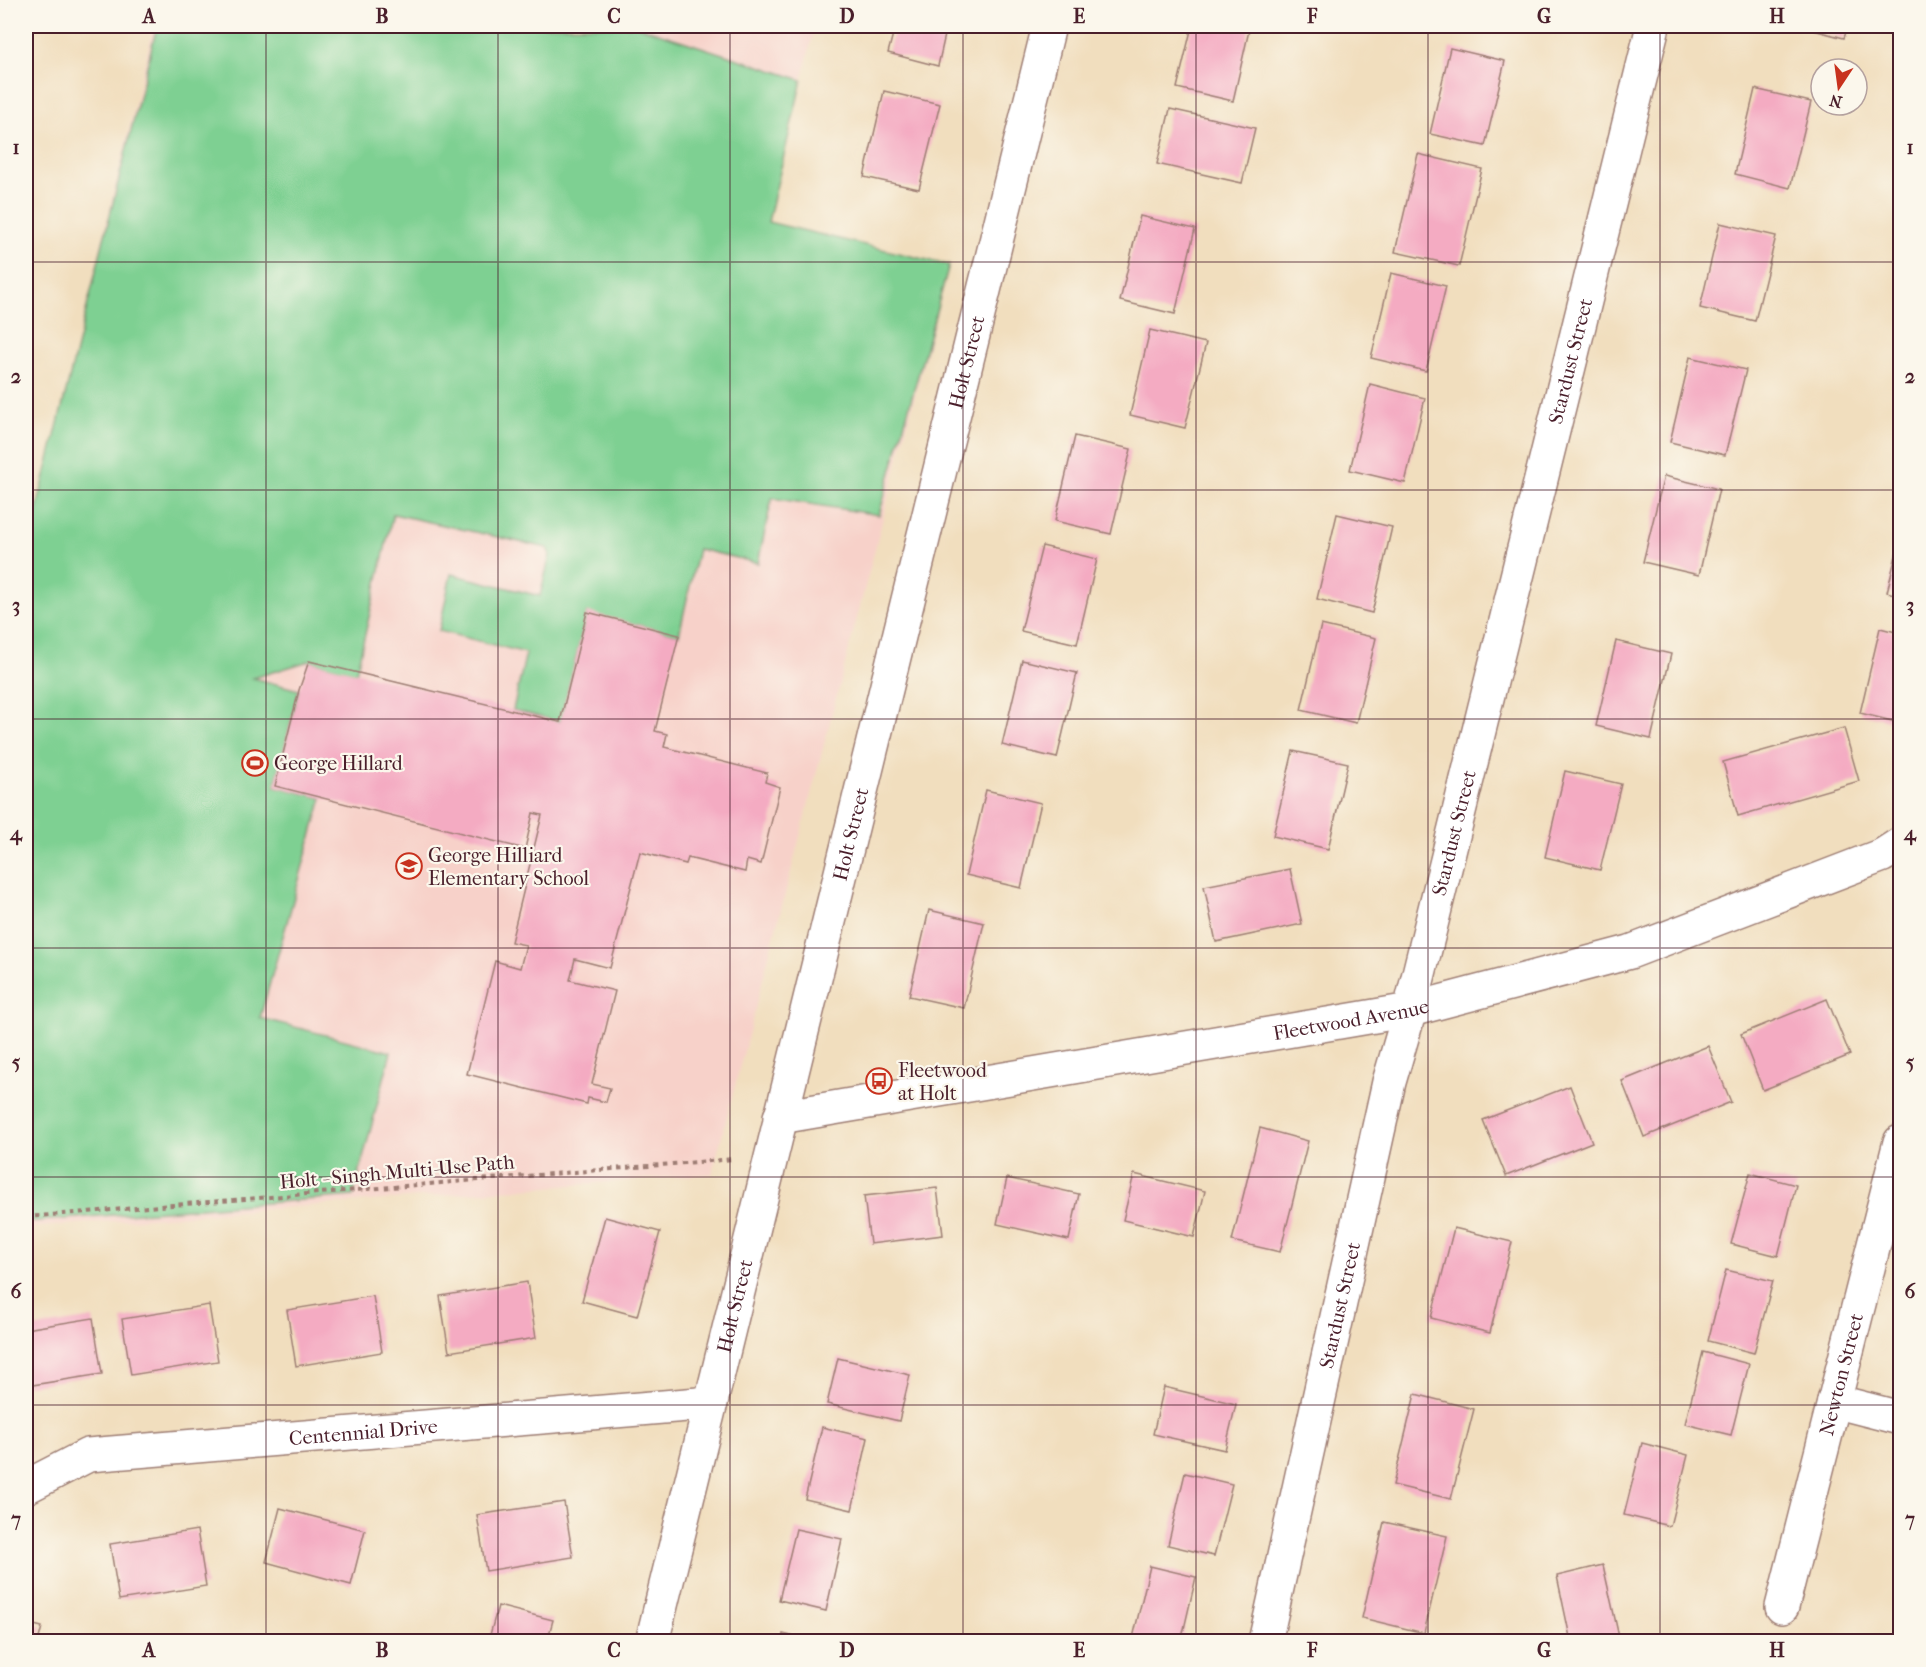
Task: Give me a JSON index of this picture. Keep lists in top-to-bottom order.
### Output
{
  "streets": {
    "street": [
      "Stardust Street",
      "Holt Street",
      "Fleetwood Avenue",
      "Newton Street",
      "Centennial Drive"
    ],
    "path": ["Holt - Singh Multi-Use Path"]
  },
  "crossings": [
    ["Stardust Street", "Fleetwood Avenue"],
    ["Holt Street", "Fleetwood Avenue"],
    ["Holt Street", "Holt - Singh Multi-Use Path"],
    ["Holt Street", "Centennial Drive"]
  ],
  "places": {
    "sports": ["George Hillard"],
    "school or university": ["George Hilliard Elementary School"],
    "bus stop": ["Fleetwood at Holt"]
  },
  "north": "bottom",
  "grid": {
    "columns": [
      "A",
      "B",
      "C",
      "D",
      "E",
      "F",
      "G",
      "H"
    ],
    "rows": [
      "1",
      "2",
      "3",
      "4",
      "5",
      "6",
      "7"
    ]
  }
}
